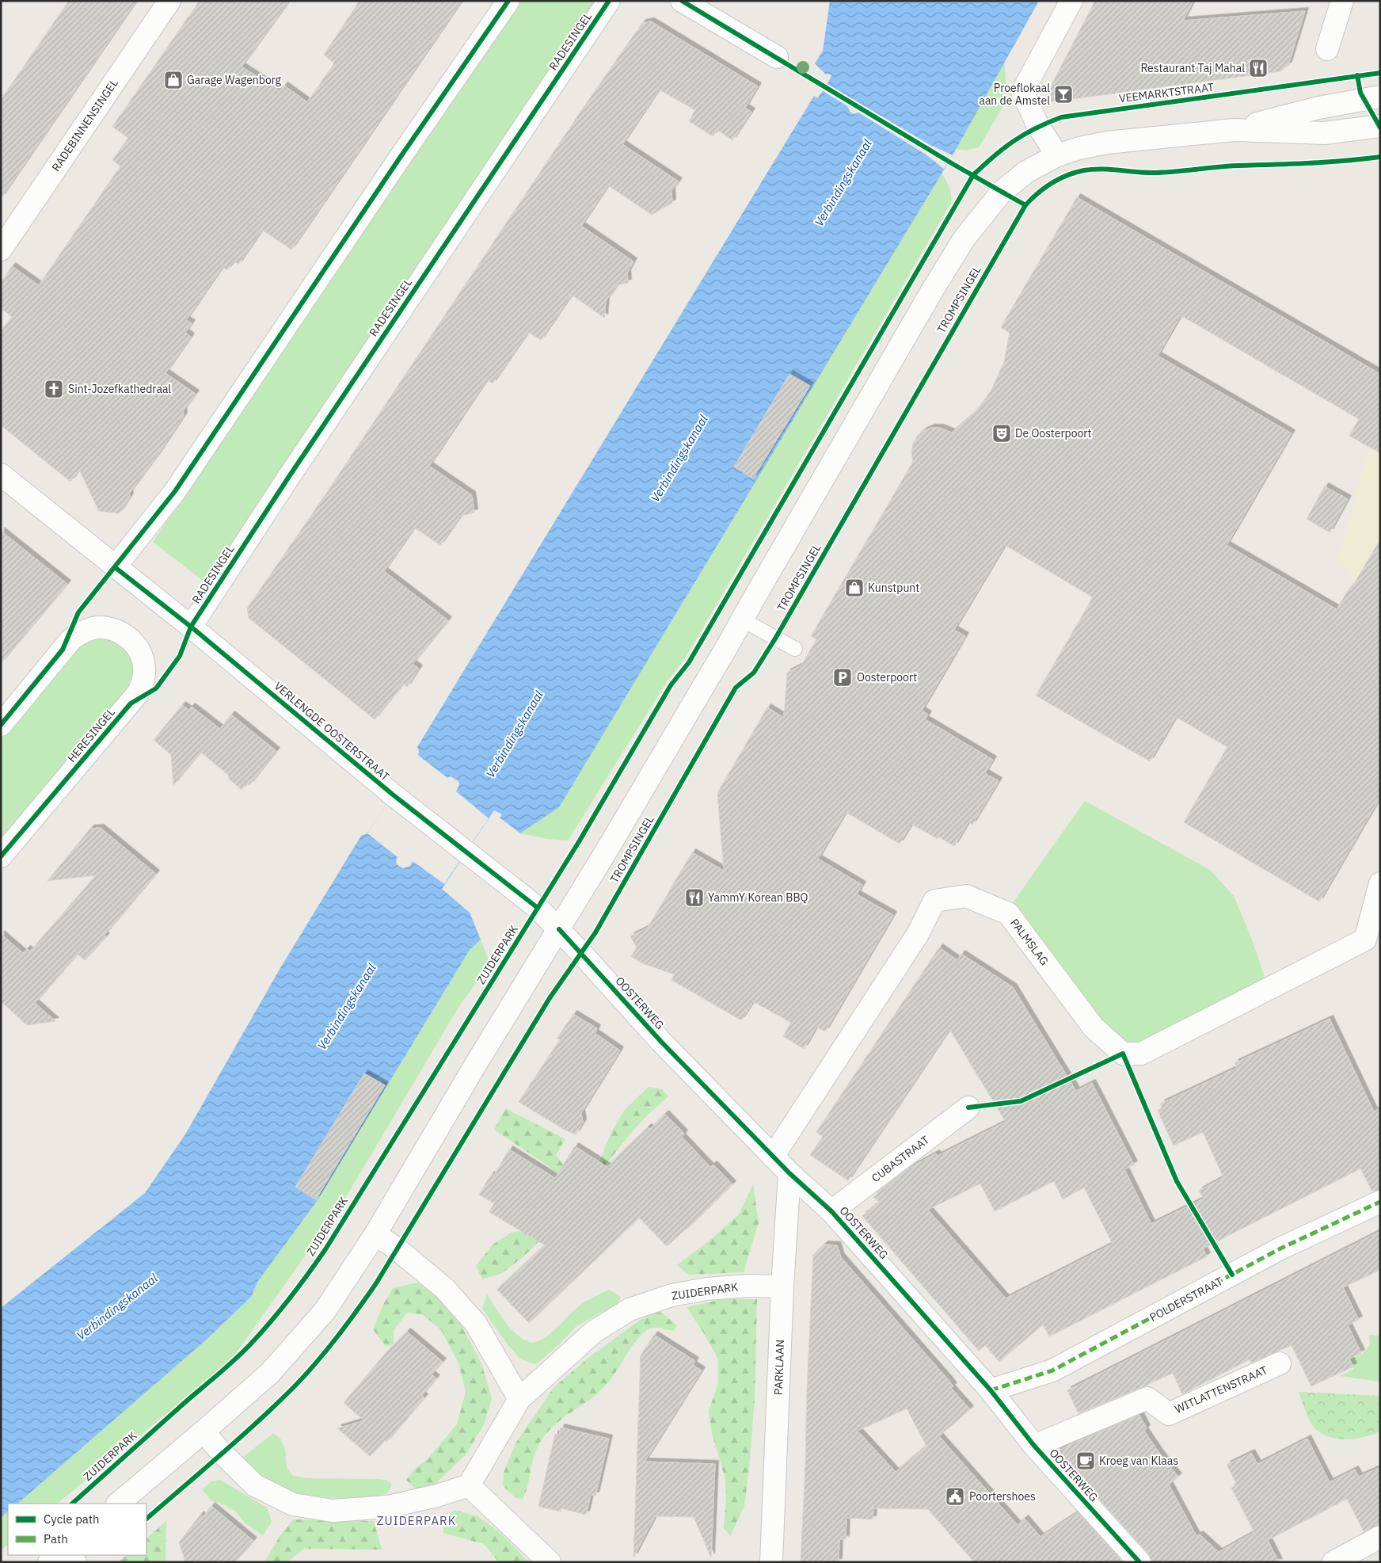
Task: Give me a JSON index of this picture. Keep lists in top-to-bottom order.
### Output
{
  "streets": {
    "street": [
      "RADESINGEL",
      "RADEBINNENSINGEL",
      "TROMPSINGEL",
      "VERLENGDE OOSTERSTRAAT",
      "HERESINGEL",
      "PALMSLAG",
      "ZUIDERPARK",
      "OOSTERWEG",
      "CUBASTRAAT",
      "POLDERSTRAAT",
      "PARKLAAN",
      "WITLATTENSTRAAT"
    ],
    "cycle path": ["VEEMARKTSTRAAT"]
  },
  "crossings": [
    ["RADESINGEL", "VERLENGDE OOSTERSTRAAT"],
    ["TROMPSINGEL", "VERLENGDE OOSTERSTRAAT"],
    ["TROMPSINGEL", "OOSTERWEG"],
    ["VERLENGDE OOSTERSTRAAT", "OOSTERWEG"],
    ["PALMSLAG", "OOSTERWEG"],
    ["ZUIDERPARK", "PARKLAAN"],
    ["OOSTERWEG", "CUBASTRAAT"],
    ["OOSTERWEG", "POLDERSTRAAT"],
    ["OOSTERWEG", "PARKLAAN"],
    ["OOSTERWEG", "WITLATTENSTRAAT"]
  ],
  "districts": ["ZUIDERPARK"],
  "water": ["Verbindingskanaal"],
  "places": {
    "restaurant": ["Restaurant Taj Mahal", "YammY Korean BBQ"],
    "shop": ["Garage Wagenborg", "Kunstpunt"],
    "bar": ["Proeflokaal aan de Amstel"],
    "church": ["Sint-Jozefkathedraal"],
    "theatre": ["De Oosterpoort"],
    "parking": ["Oosterpoort"],
    "cafe": ["Kroeg van Klaas"],
    "public building": ["Poortershoes"]
  },
  "legend": ["Cycle path", "Path"]
}
